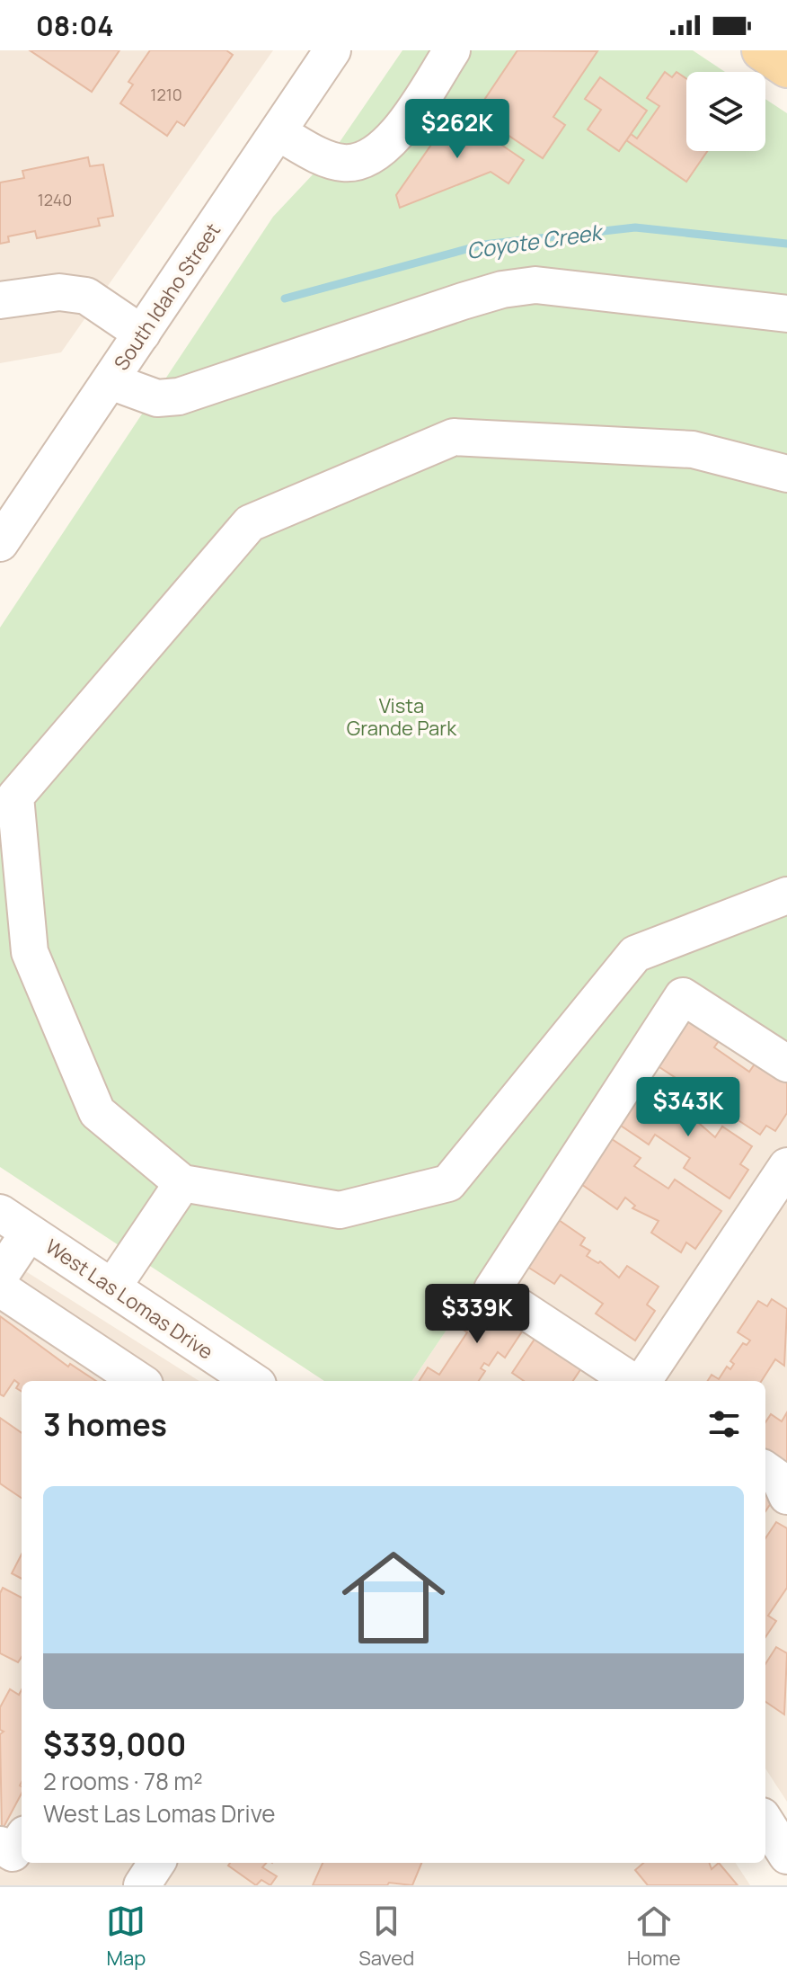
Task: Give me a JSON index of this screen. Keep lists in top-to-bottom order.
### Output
{
  "streets": {
    "street": ["South Idaho Street", "West Las Lomas Drive"]
  },
  "water": ["Coyote Creek"],
  "parks": ["Vista Grande Park"],
  "house_numbers": ["1210", "1240"],
  "page": {
    "status": "08:04",
    "price": ["$262K", "$343K", "$339K"],
    "heading": "3 homes",
    "list": [
      {
        "name": "$339,000",
        "note": "2 rooms · 78 m² · West Las Lomas Drive"
      }
    ],
    "tabs": ["Map", "Saved", "Home"]
  }
}
